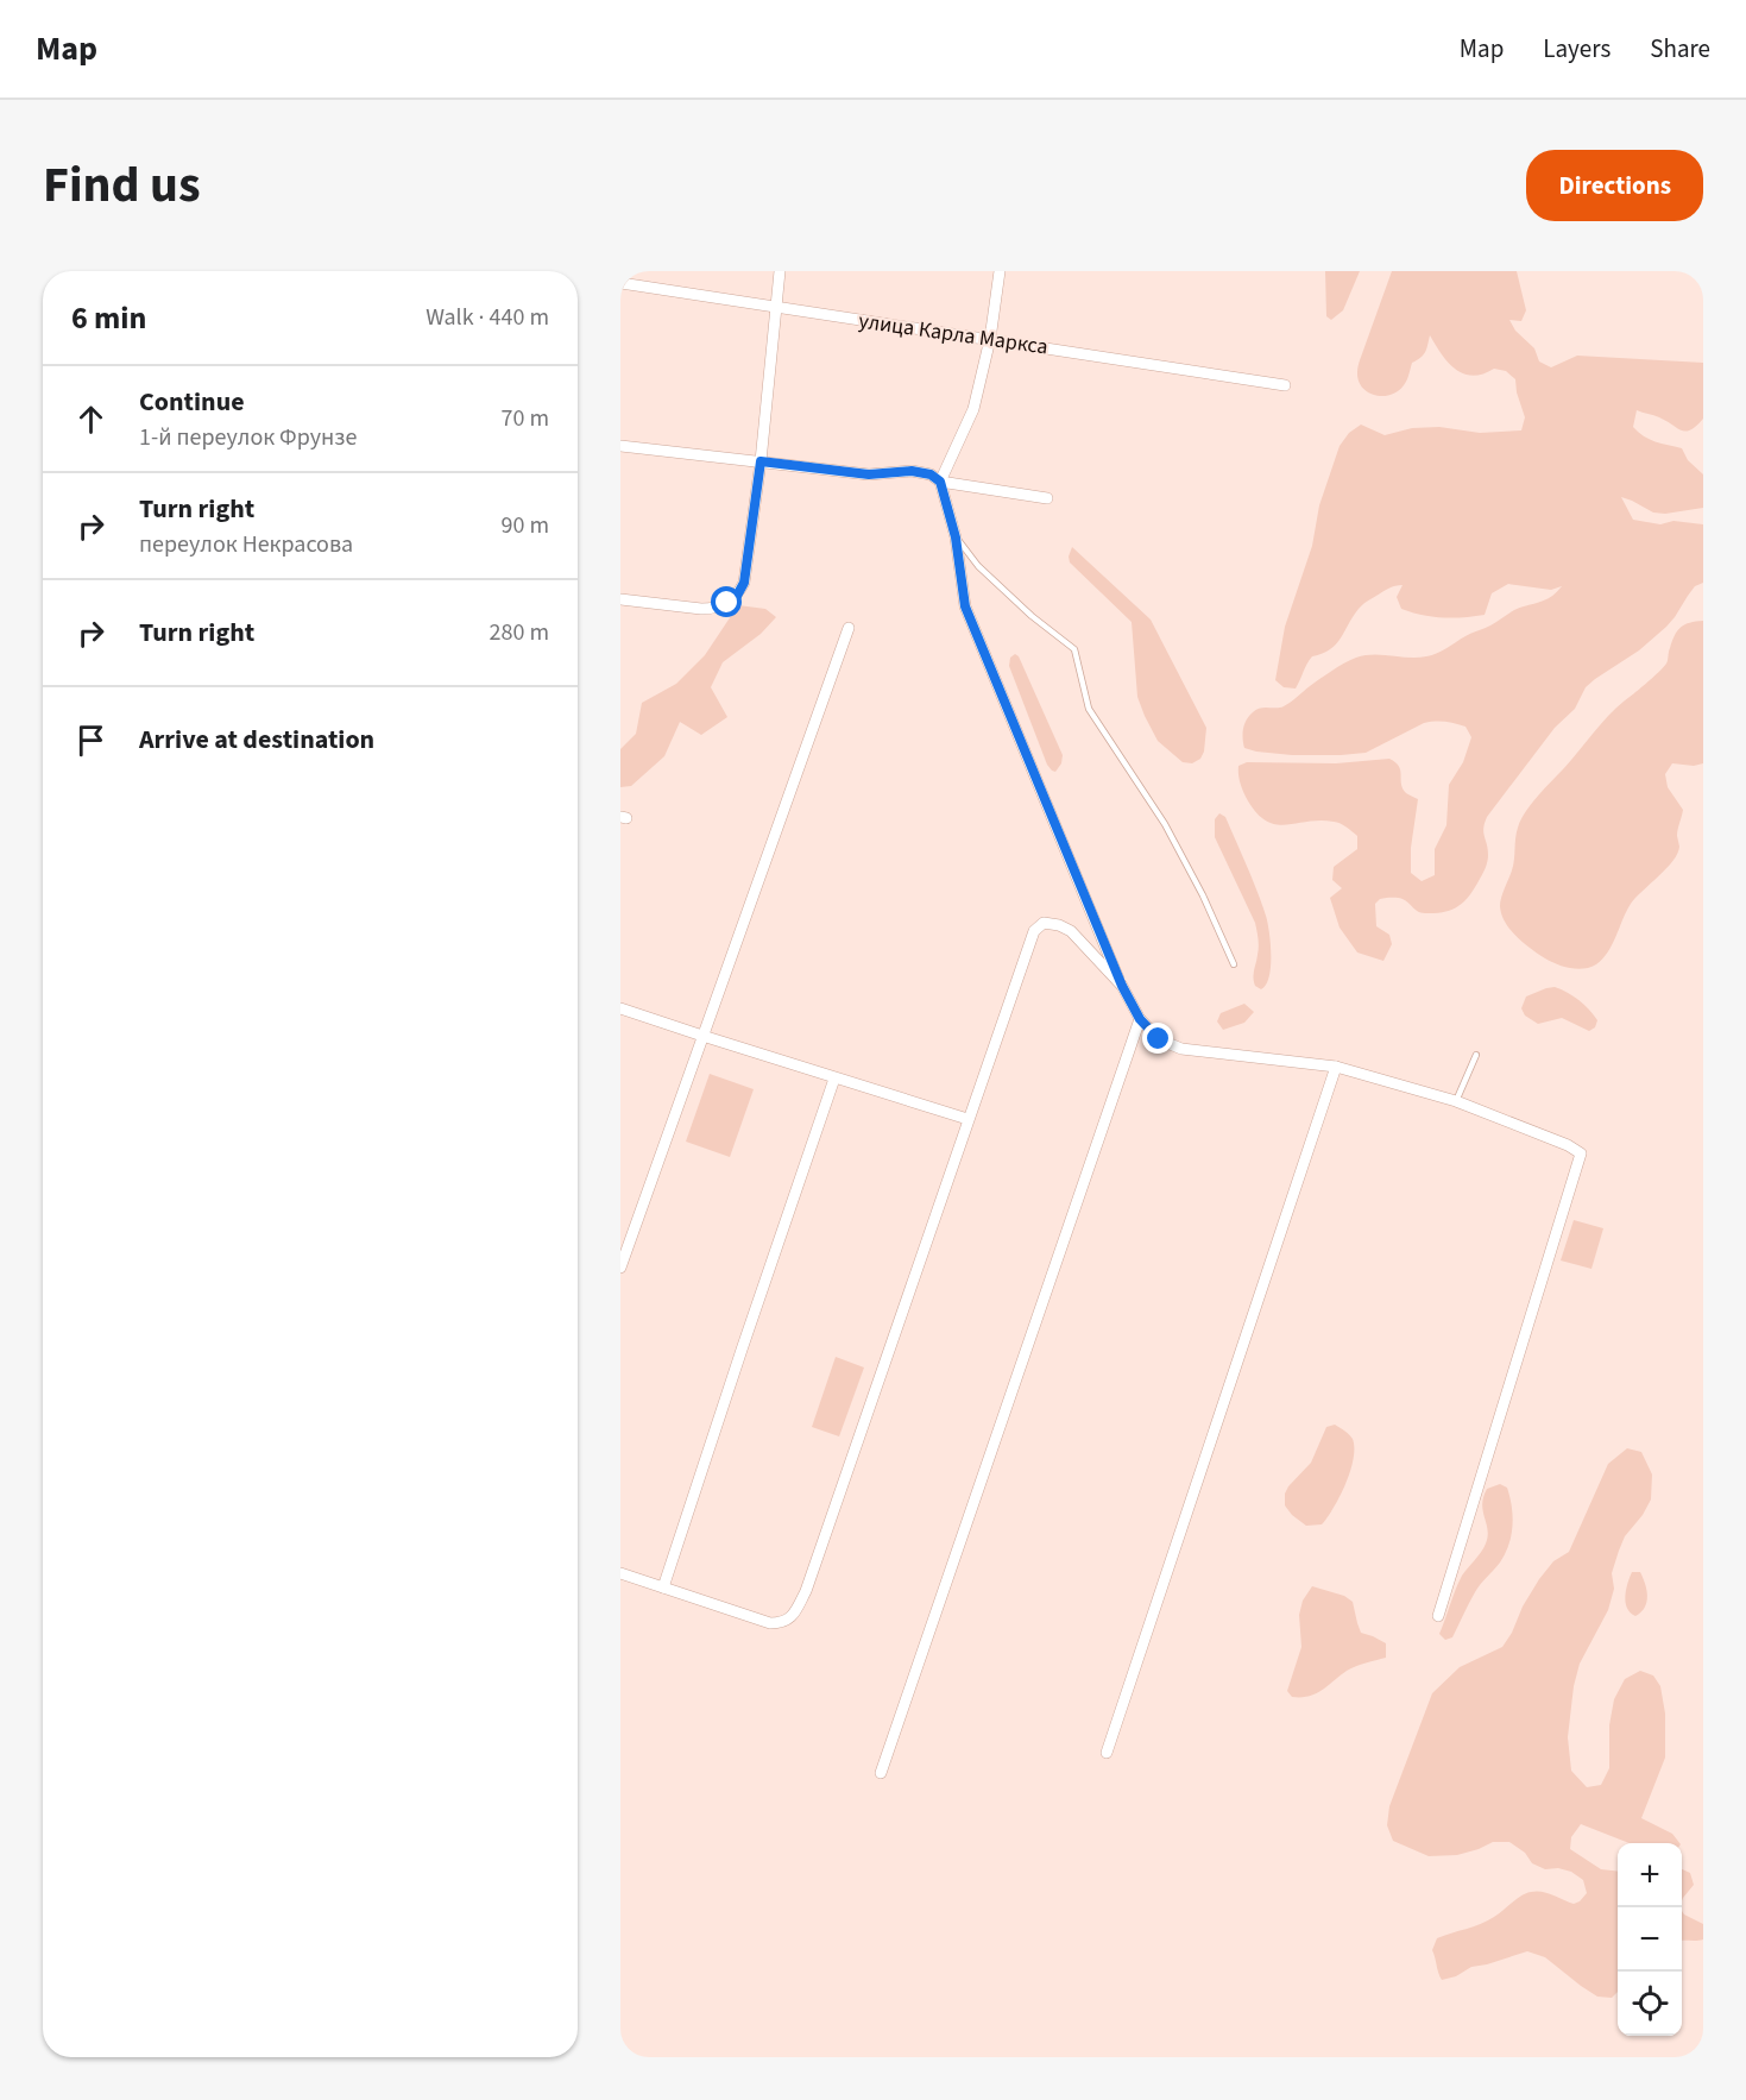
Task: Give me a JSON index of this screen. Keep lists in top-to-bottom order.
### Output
{
  "streets": {
    "street": ["улица Карла Маркса"]
  },
  "page": {
    "header": "Map",
    "nav": ["Map", "Layers", "Share"],
    "title": "Find us",
    "buttons": "Directions",
    "heading": ["6 min", "Walk · 440 m"],
    "list": [
      ["Continue", "1-й переулок Фрунзе", "70 m"],
      ["Turn right", "переулок Некрасова", "90 m"],
      ["Turn right", "280 m"],
      "Arrive at destination"
    ],
    "map_buttons": ["+", "−"]
  }
}
